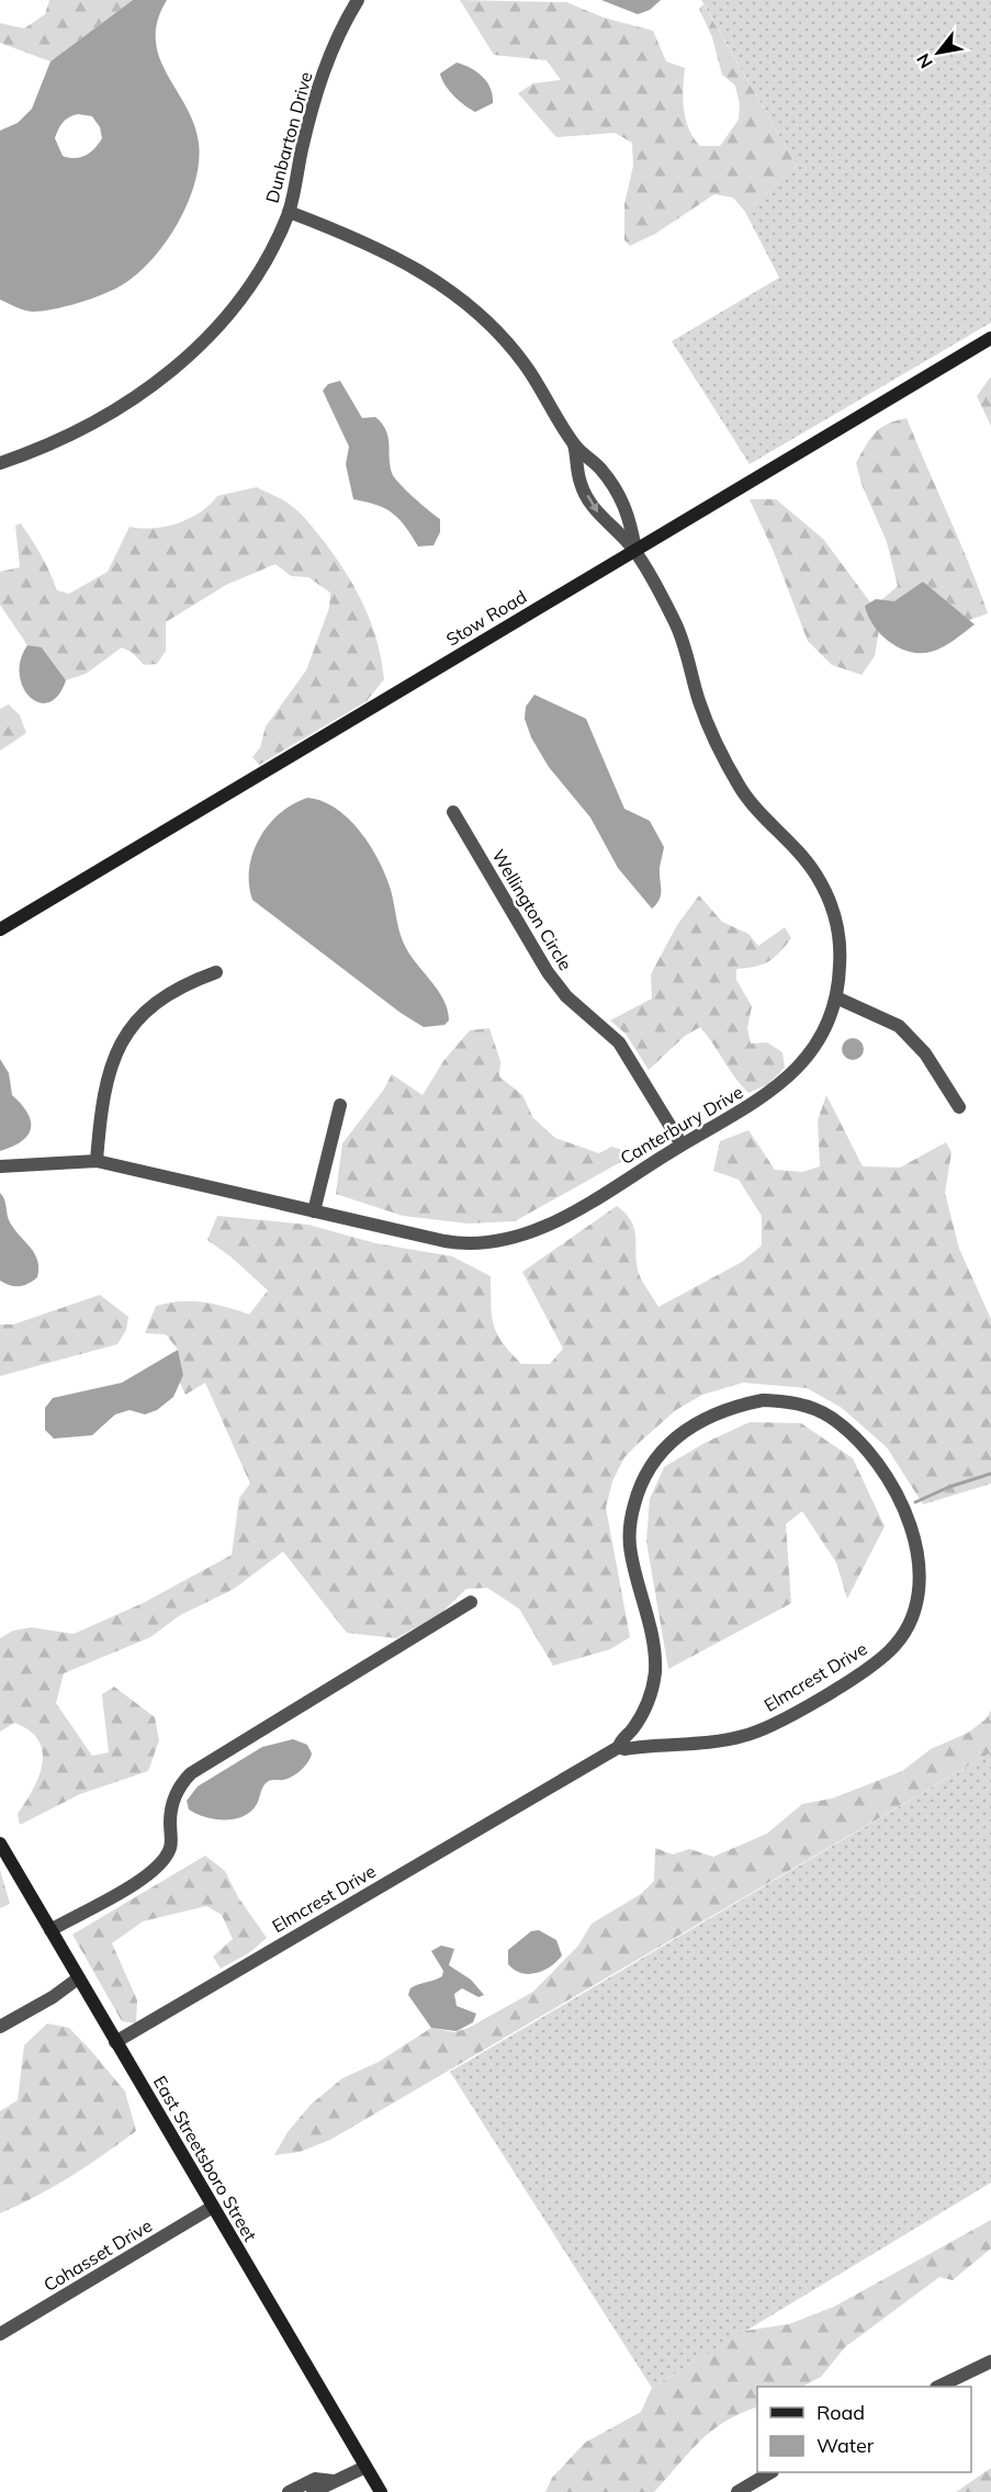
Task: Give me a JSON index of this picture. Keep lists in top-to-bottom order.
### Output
{
  "streets": {
    "street": [
      "Dunbarton Drive",
      "Stow Road",
      "Wellington Circle",
      "Canterbury Drive",
      "Elmcrest Drive",
      "East Streetsboro Street",
      "Cohasset Drive"
    ]
  },
  "crossings": [
    ["Dunbarton Drive", "Canterbury Drive"],
    ["Stow Road", "Canterbury Drive"],
    ["Wellington Circle", "Canterbury Drive"],
    ["Elmcrest Drive", "East Streetsboro Street"],
    ["East Streetsboro Street", "Cohasset Drive"]
  ],
  "legend": ["Road", "Water"],
  "north": "bottom left"
}
